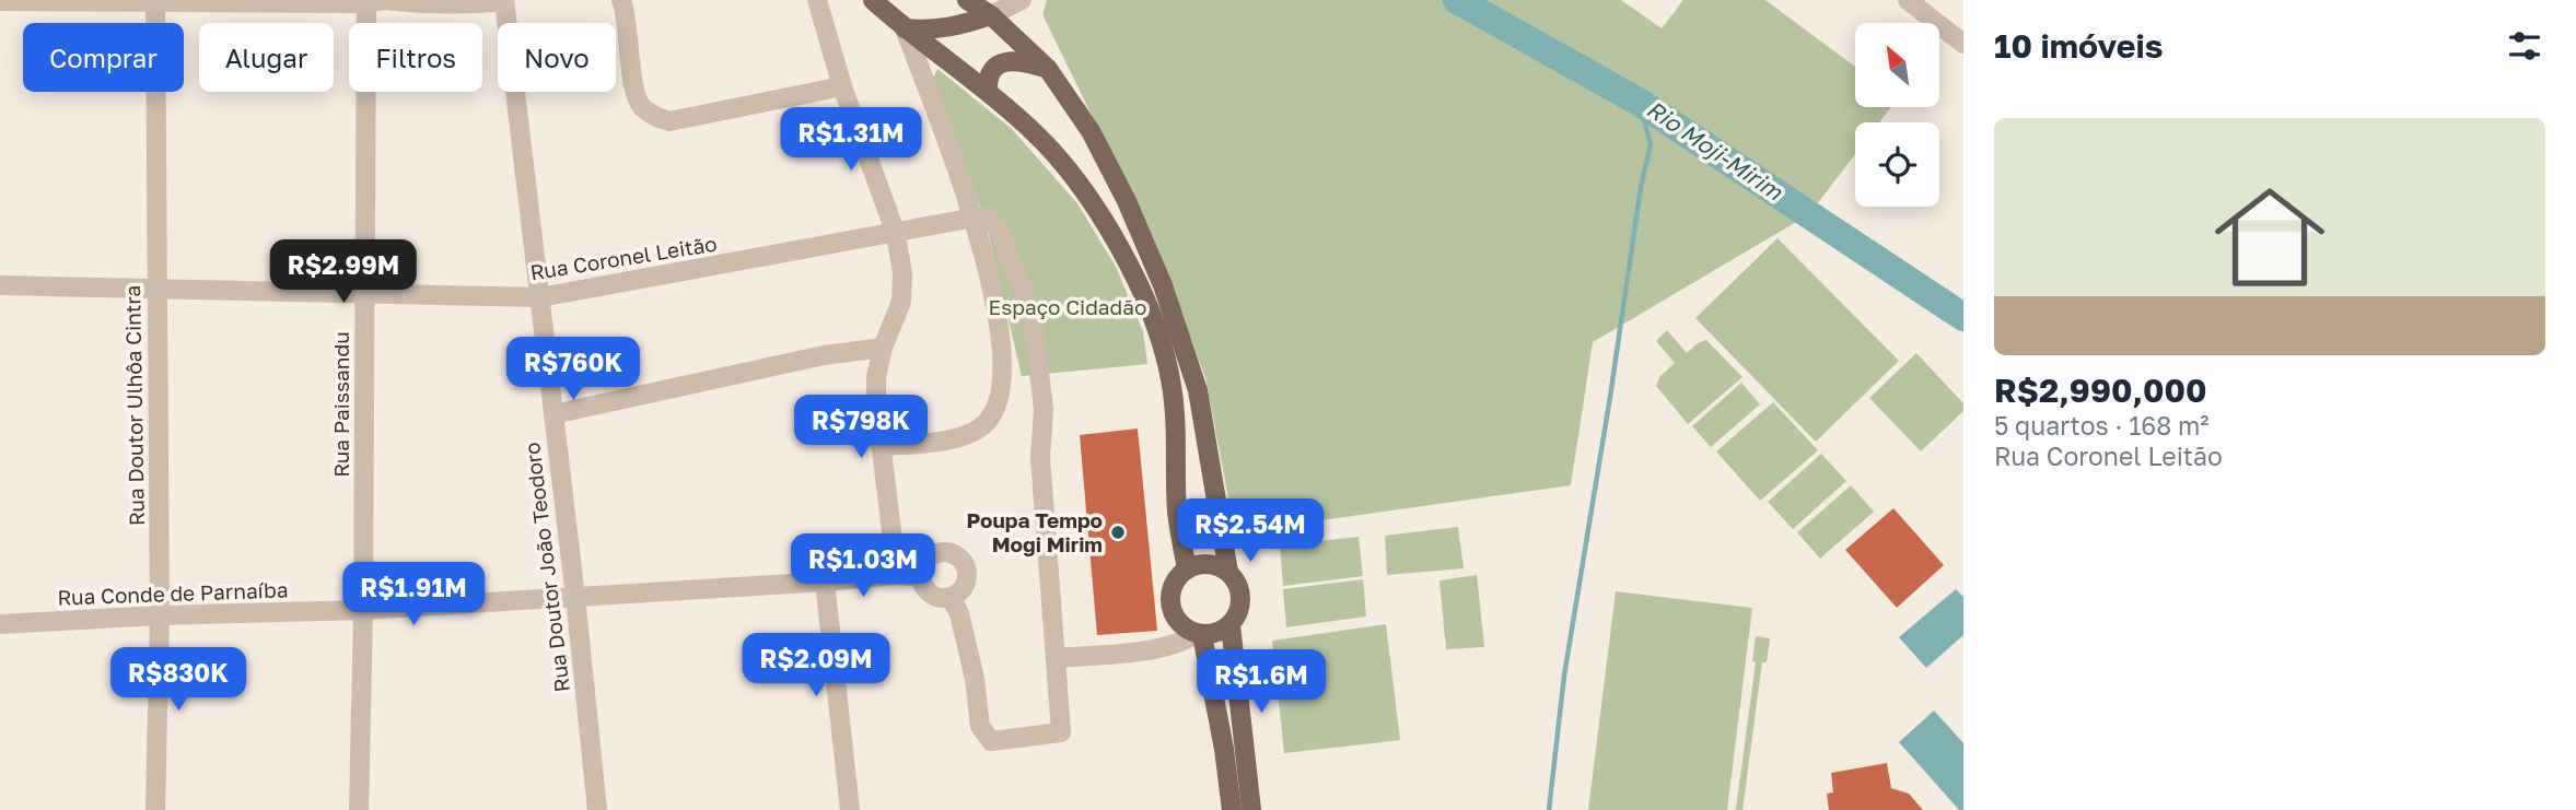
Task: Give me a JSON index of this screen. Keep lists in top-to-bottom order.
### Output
{
  "streets": {
    "street": [
      "Rua Coronel Leitão",
      "Rua Paissandu",
      "Rua Doutor Ulhôa Cintra",
      "Rua Doutor João Teodoro",
      "Rua Conde de Parnaíba"
    ]
  },
  "crossings": [
    ["Rua Coronel Leitão", "Rua Paissandu"],
    ["Rua Coronel Leitão", "Rua Doutor Ulhôa Cintra"],
    ["Rua Coronel Leitão", "Rua Doutor João Teodoro"],
    ["Rua Paissandu", "Rua Conde de Parnaíba"],
    ["Rua Doutor Ulhôa Cintra", "Rua Conde de Parnaíba"],
    ["Rua Doutor João Teodoro", "Rua Conde de Parnaíba"]
  ],
  "water": ["Rio Moji-Mirim"],
  "parks": ["Espaço Cidadão"],
  "places": ["Poupa Tempo Mogi Mirim"],
  "north": "top left",
  "page": {
    "heading": "10 imóveis",
    "chip": [
      "Comprar",
      "Alugar",
      "Filtros",
      "Novo"
    ],
    "list": [
      {
        "name": "R$2,990,000",
        "note": "5 quartos · 168 m² · Rua Coronel Leitão"
      }
    ],
    "price": [
      "R$1.31M",
      "R$2.99M",
      "R$760K",
      "R$798K",
      "R$2.54M",
      "R$1.03M",
      "R$1.91M",
      "R$2.09M",
      "R$830K",
      "R$1.6M"
    ]
  }
}
